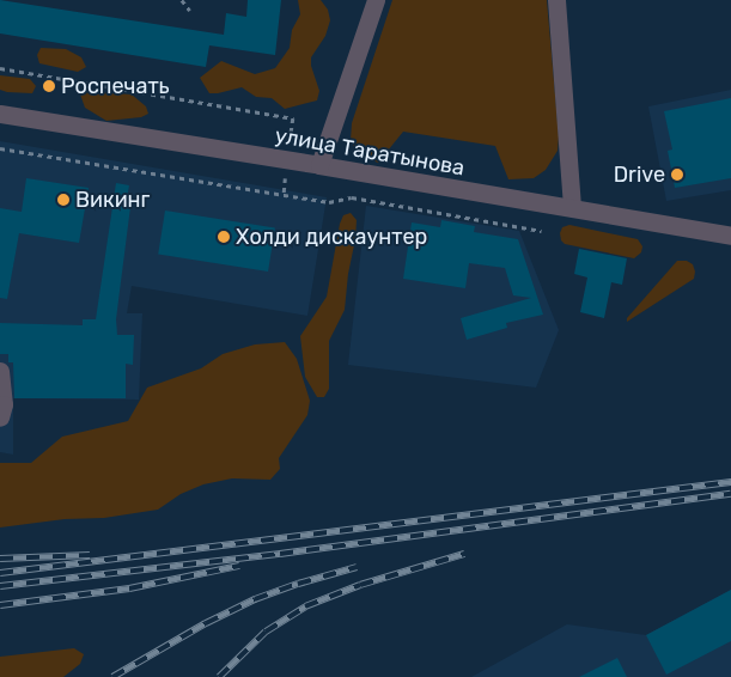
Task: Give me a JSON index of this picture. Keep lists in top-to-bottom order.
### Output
{
  "streets": {
    "street": ["улица Таратынова"]
  },
  "places": [
    "Роспечать",
    "Drive",
    "Викинг",
    "Холди дискаунтер"
  ]
}
